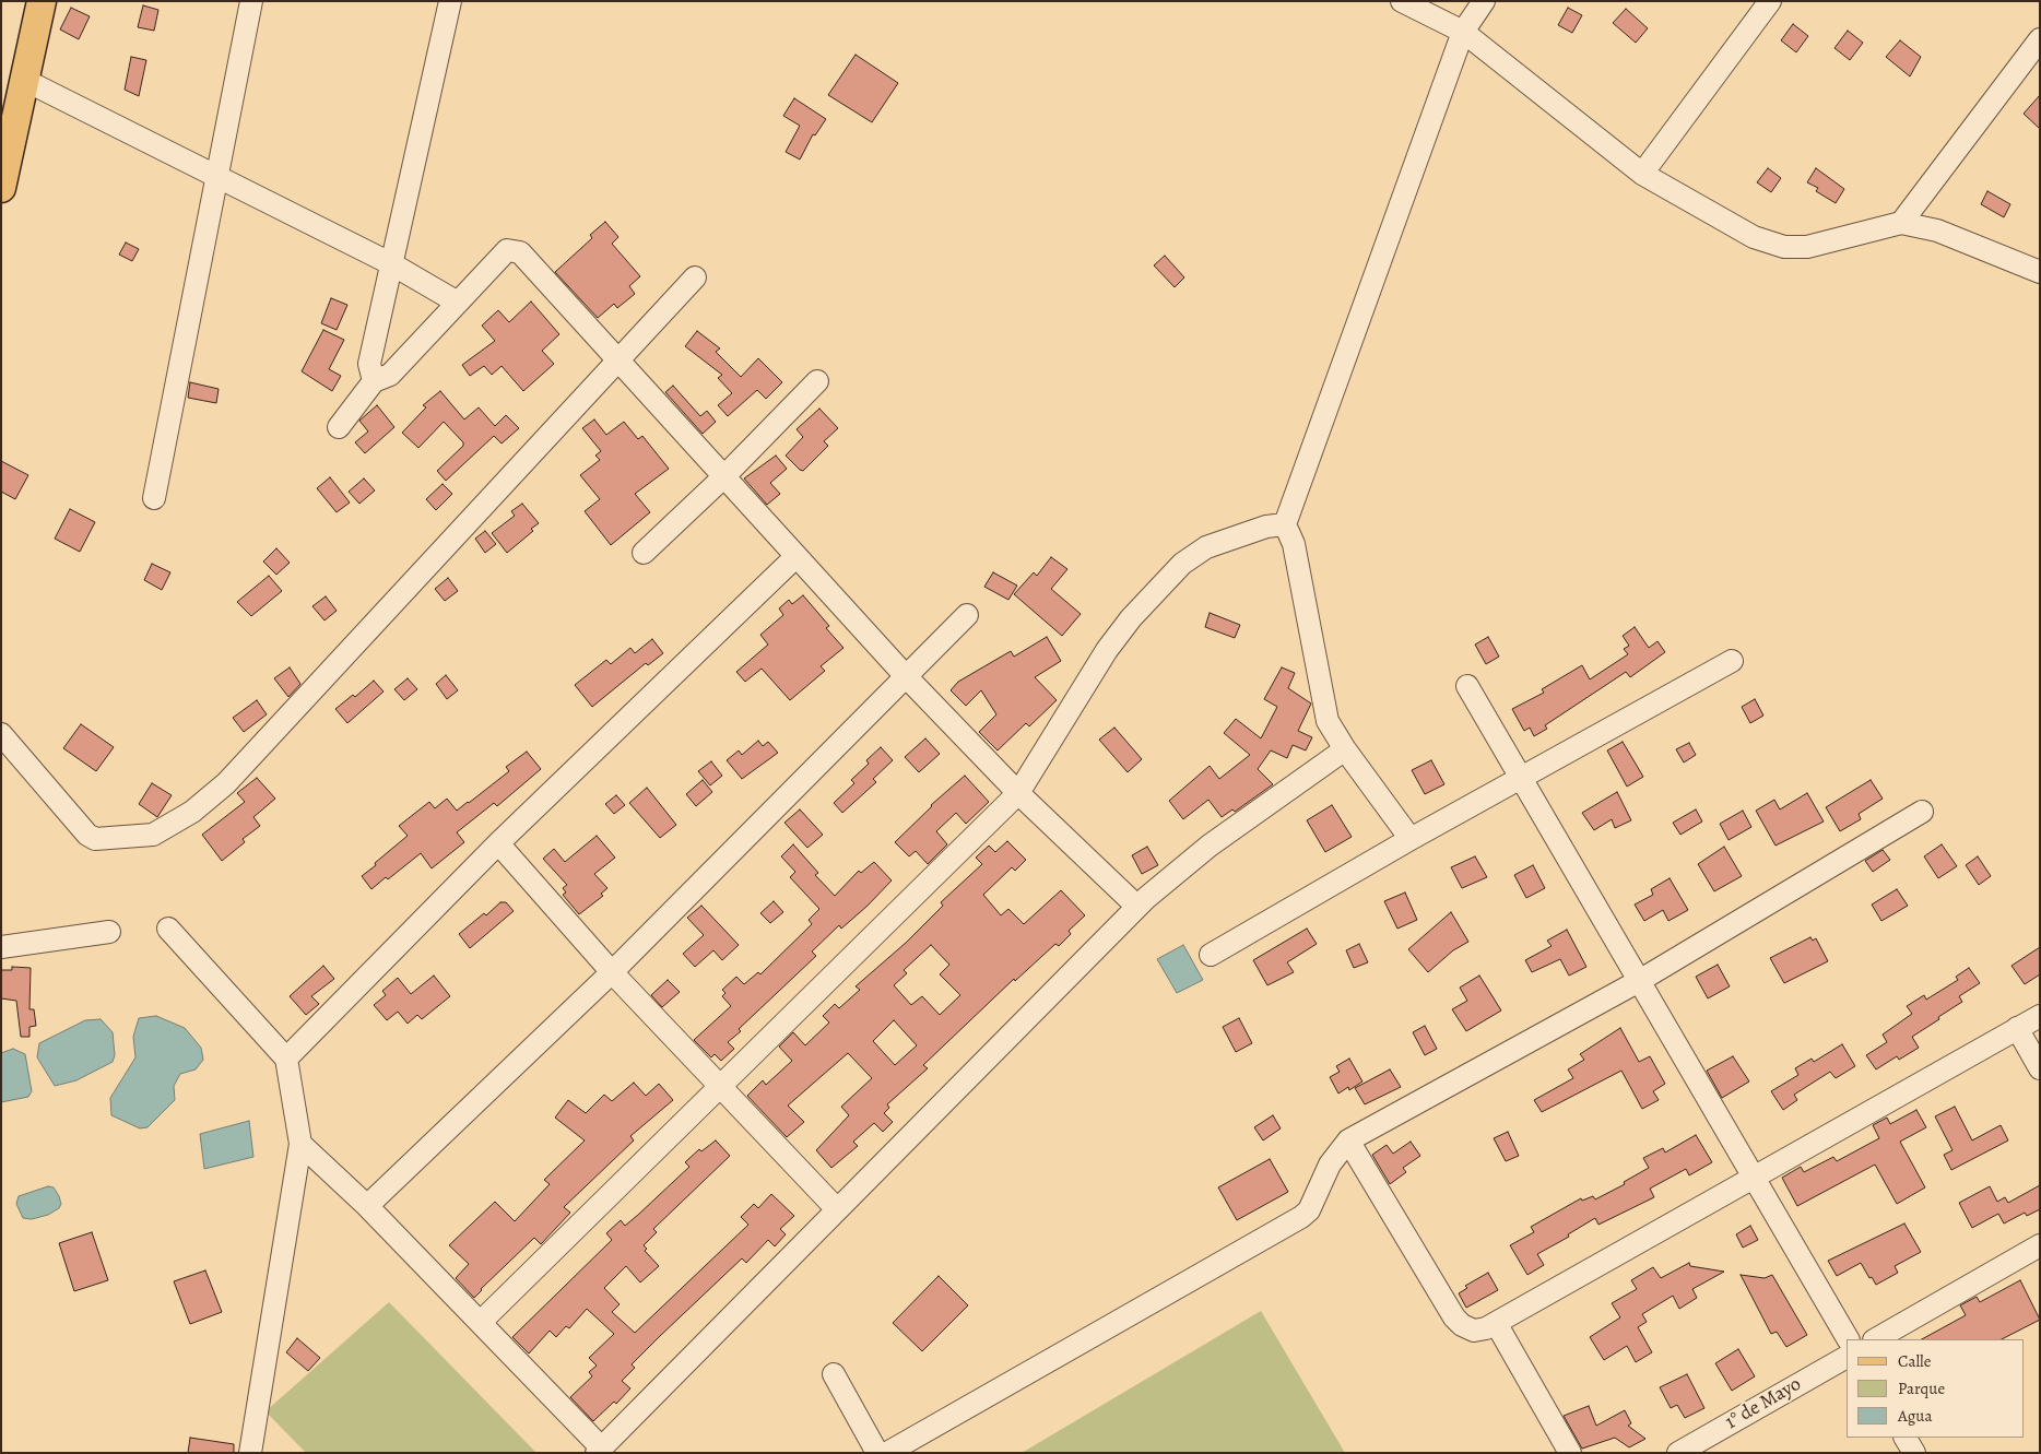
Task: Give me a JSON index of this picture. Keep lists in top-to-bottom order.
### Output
{
  "streets": {
    "street": ["1° de Mayo"]
  },
  "legend": ["Calle", "Parque", "Agua"]
}
